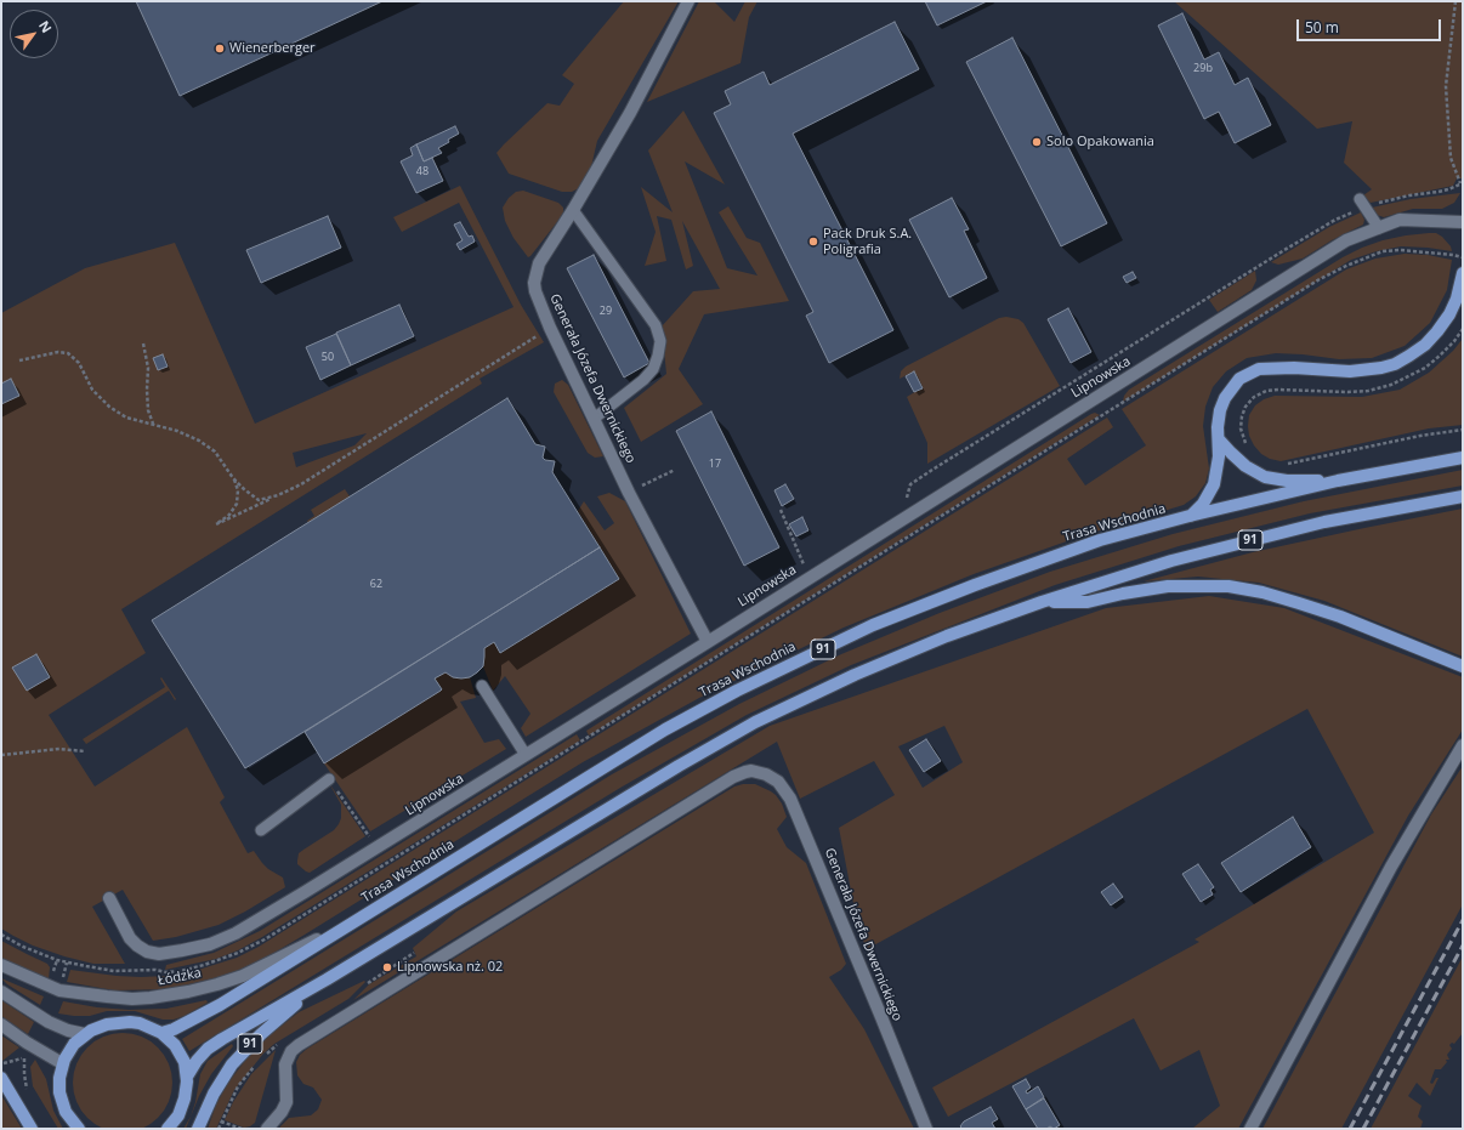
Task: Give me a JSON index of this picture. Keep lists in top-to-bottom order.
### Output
{
  "streets": {
    "main road": ["Trasa Wschodnia", "91"],
    "street": ["Lipnowska", "Generała Józefa Dwernickiego", "Łódzka"]
  },
  "crossings": [
    ["Lipnowska", "Generała Józefa Dwernickiego"],
    ["Trasa Wschodnia", "91"],
    ["Trasa Wschodnia", "Łódzka"]
  ],
  "places": [
    "Wienerberger",
    "Solo Opakowania",
    "Pack Druk S.A. Poligrafia",
    "Lipnowska nż. 02"
  ],
  "house_numbers": [
    "29b",
    "48",
    "29",
    "50",
    "17",
    "62"
  ],
  "scale_bar": "50 m",
  "north": "top right"
}
